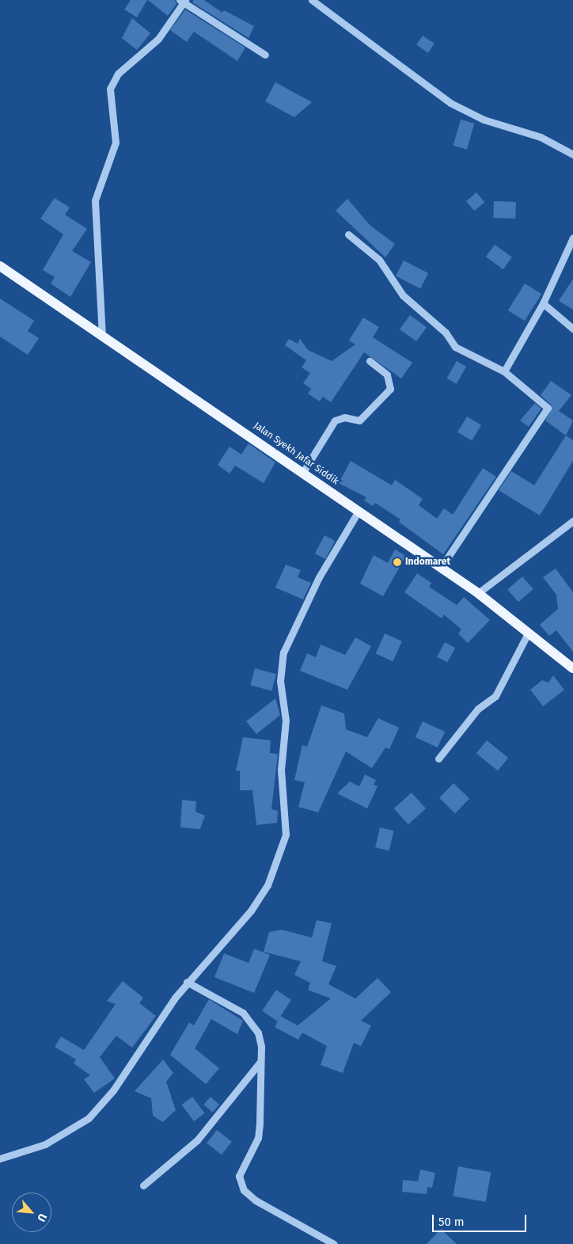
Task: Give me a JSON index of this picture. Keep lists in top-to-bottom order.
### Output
{
  "streets": {
    "main road": ["Jalan Syekh Jafar Siddik"]
  },
  "places": ["Indomaret"],
  "scale_bar": "50 m",
  "north": "bottom right"
}
